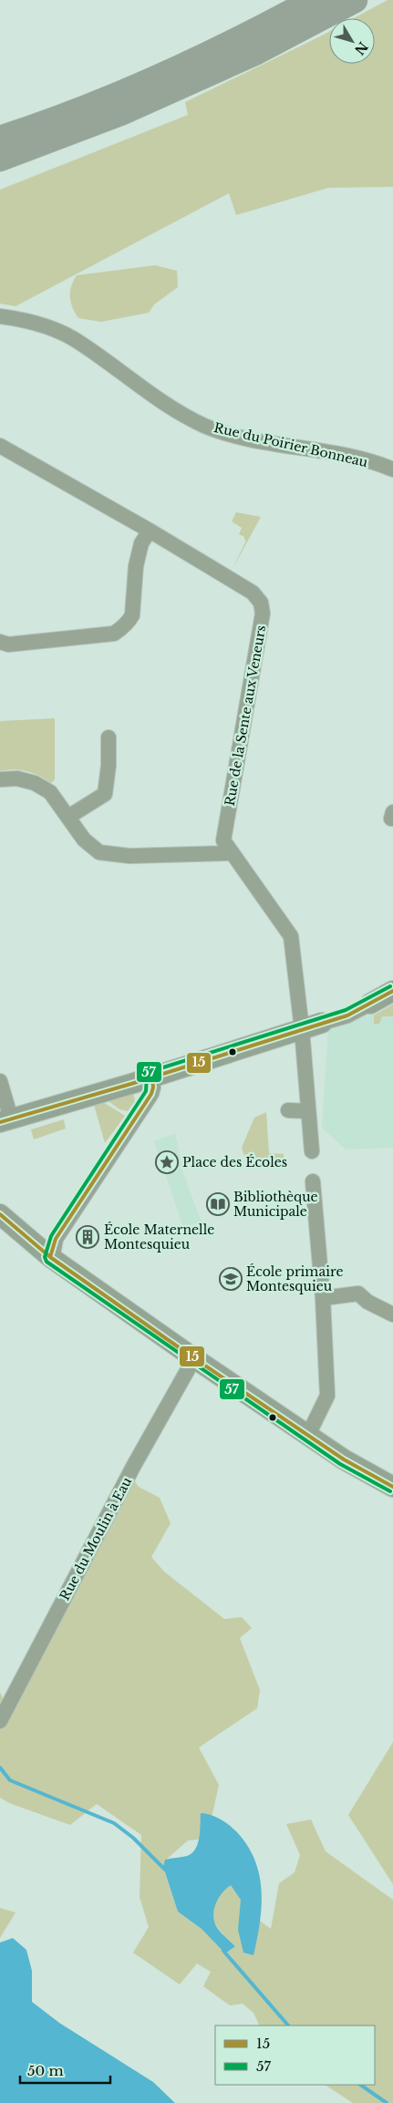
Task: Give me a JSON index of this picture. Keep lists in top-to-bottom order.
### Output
{
  "streets": {
    "street": ["Rue du Poirier Bonneau", "Rue de la Sente aux Veneurs", "Rue du Moulin à Eau"]
  },
  "places": {
    "place": ["Place des Écoles"],
    "library": ["Bibliothèque Municipale"],
    "building": ["École Maternelle Montesquieu"],
    "school or university": ["École primaire Montesquieu"]
  },
  "lines": ["transit line 57", "transit line 15"],
  "legend": ["15", "57"],
  "scale_bar": "50 m",
  "north": "bottom right"
}
